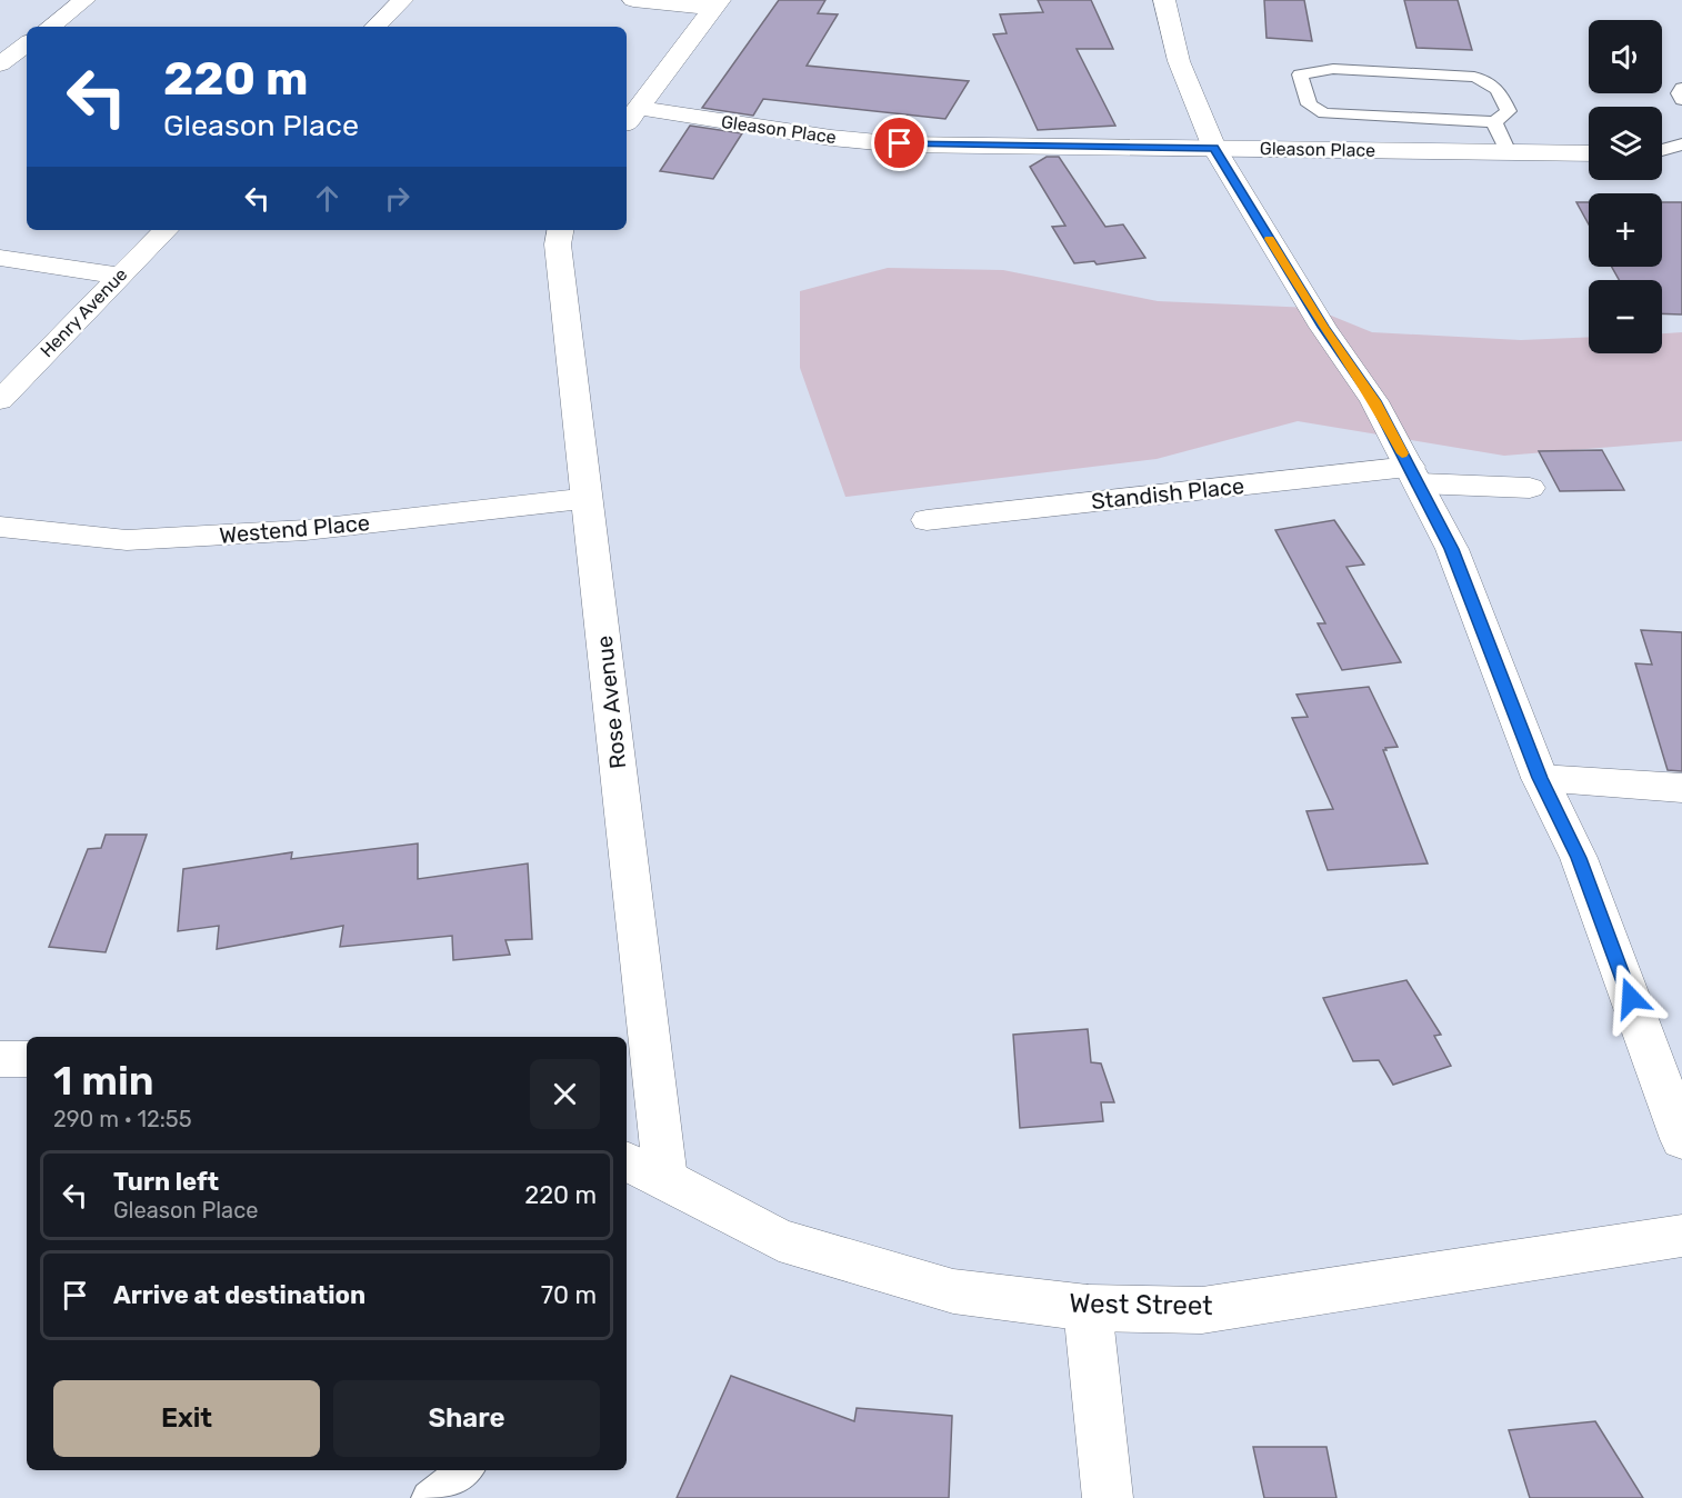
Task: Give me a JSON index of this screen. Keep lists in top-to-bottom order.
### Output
{
  "streets": {
    "street": [
      "Gleason Place",
      "Henry Avenue",
      "Standish Place",
      "Westend Place",
      "Rose Avenue",
      "West Street"
    ]
  },
  "crossings": [
    ["Westend Place", "Rose Avenue"],
    ["Rose Avenue", "West Street"]
  ],
  "page": {
    "map_buttons": ["+", "−"],
    "turn": ["220 m", "Gleason Place"],
    "heading": ["1 min", "290 m · 12:55"],
    "list": [
      {
        "name": "Turn left",
        "note": "Gleason Place",
        "value": "220 m"
      },
      {
        "name": "Arrive at destination",
        "value": "70 m"
      }
    ],
    "buttons": ["Exit", "Share"]
  }
}
